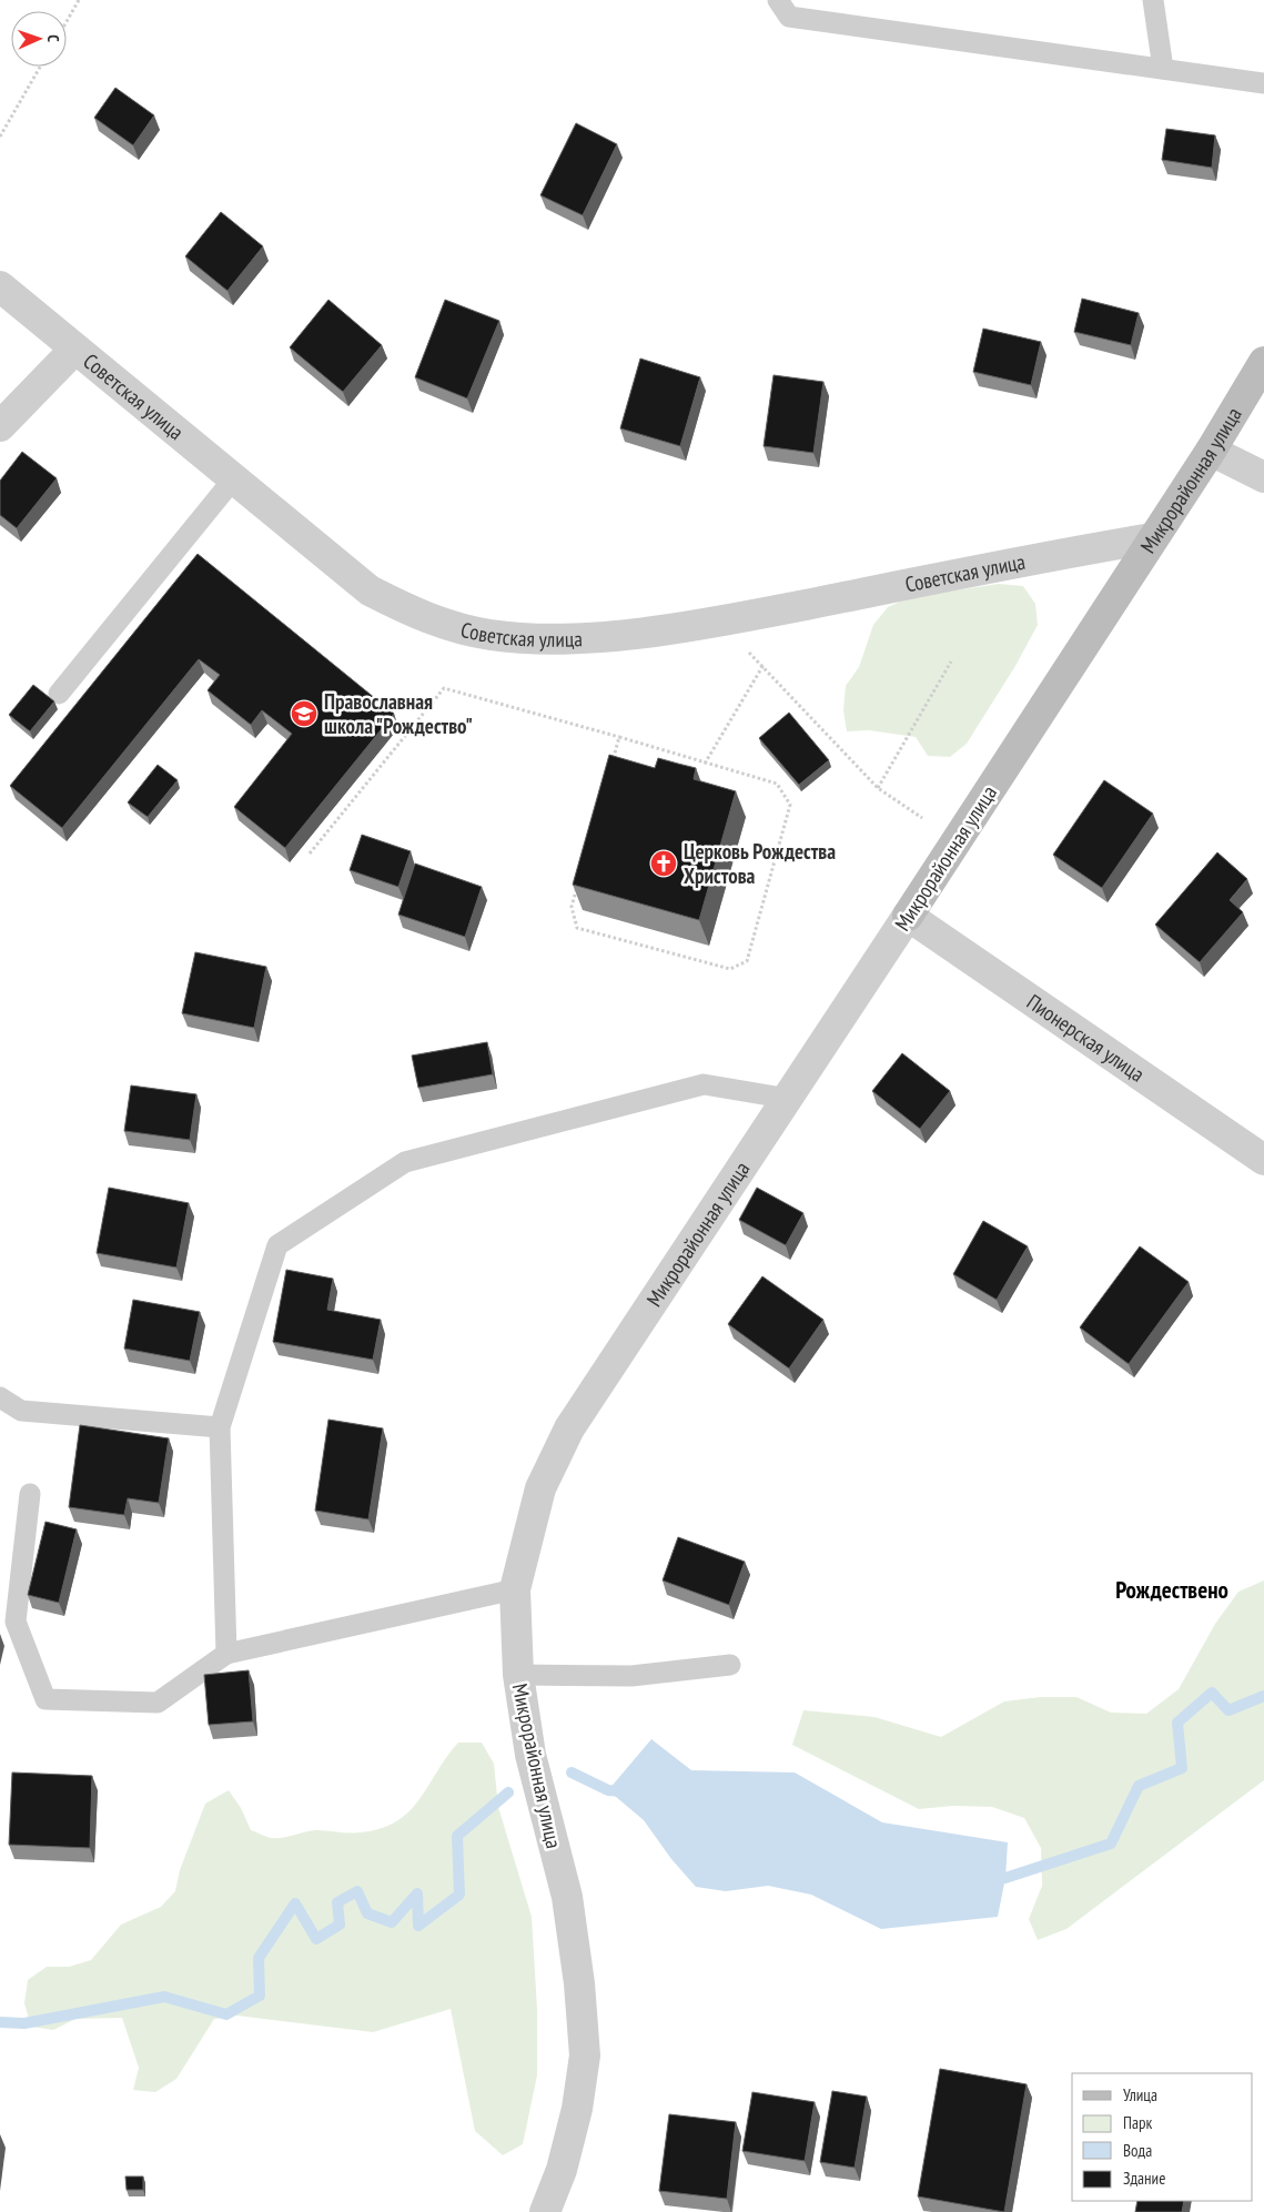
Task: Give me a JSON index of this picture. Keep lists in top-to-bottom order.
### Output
{
  "streets": {
    "street": ["Советская улица", "Микрорайонная улица", "Пионерская улица"]
  },
  "crossings": [
    ["Советская улица", "Микрорайонная улица"],
    ["Микрорайонная улица", "Пионерская улица"]
  ],
  "districts": ["Рождествено"],
  "places": {
    "school or university": ["Православная школа \"Рождество\""],
    "church": ["Церковь Рождества Христова"]
  },
  "legend": [
    "Улица",
    "Парк",
    "Вода",
    "Здание"
  ],
  "north": "right"
}
